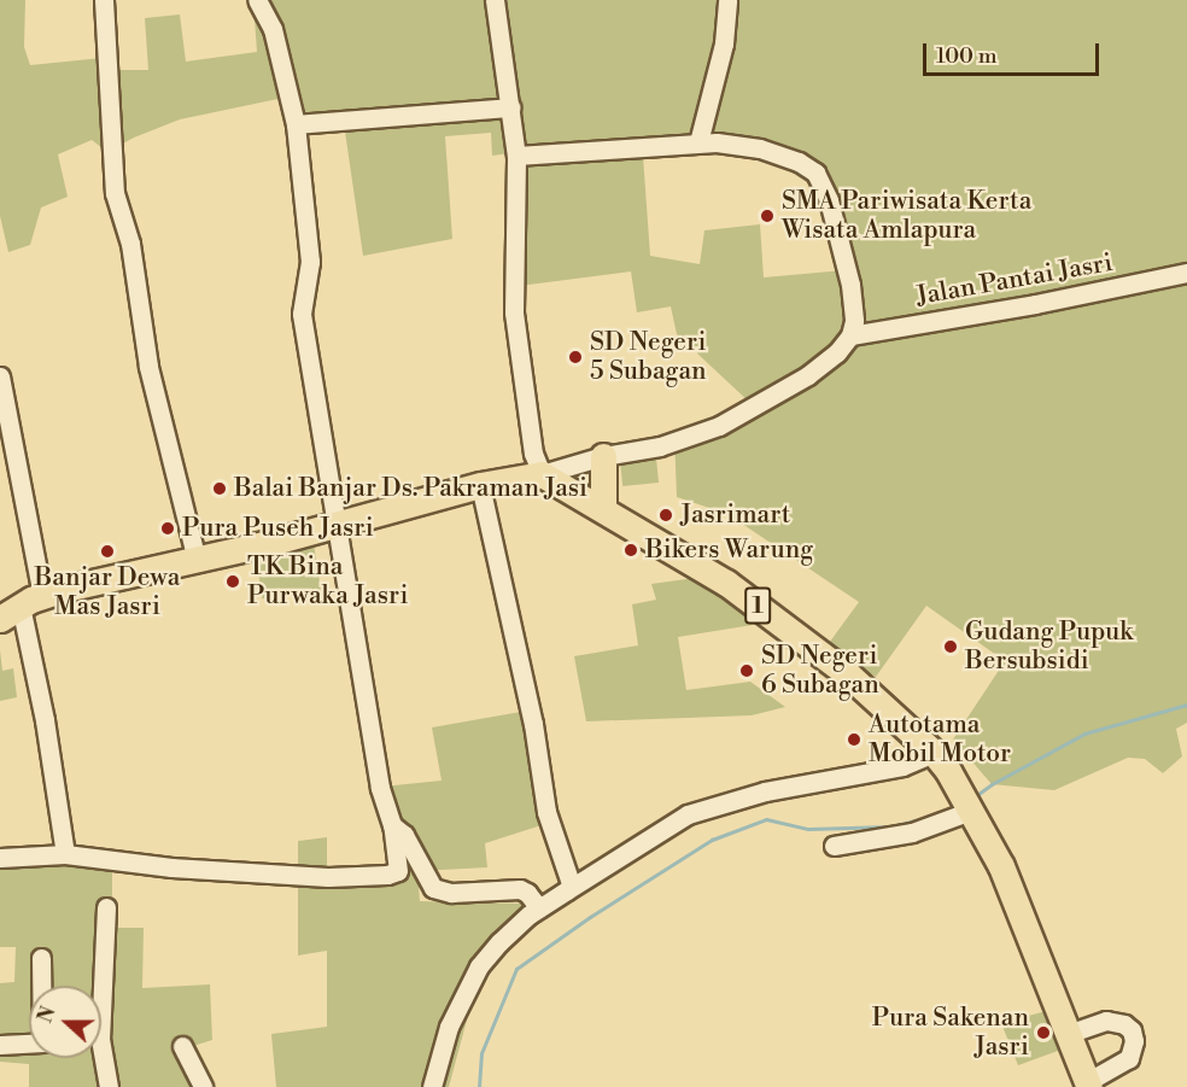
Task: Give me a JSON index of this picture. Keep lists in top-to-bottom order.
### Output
{
  "streets": {
    "highway": ["1"],
    "street": ["Jalan Pantai Jasri"]
  },
  "places": [
    "SMA Pariwisata Kerta Wisata Amlapura",
    "SD Negeri 5 Subagan",
    "Balai Banjar Ds. Pakraman Jasi",
    "Jasrimart",
    "Pura Puseh Jasri",
    "Bikers Warung",
    "Banjar Dewa Mas Jasri",
    "TK Bina Purwaka Jasri",
    "Gudang Pupuk Bersubsidi",
    "SD Negeri 6 Subagan",
    "Autotama Mobil Motor",
    "Pura Sakenan Jasri"
  ],
  "scale_bar": "100 m",
  "north": "left"
}
